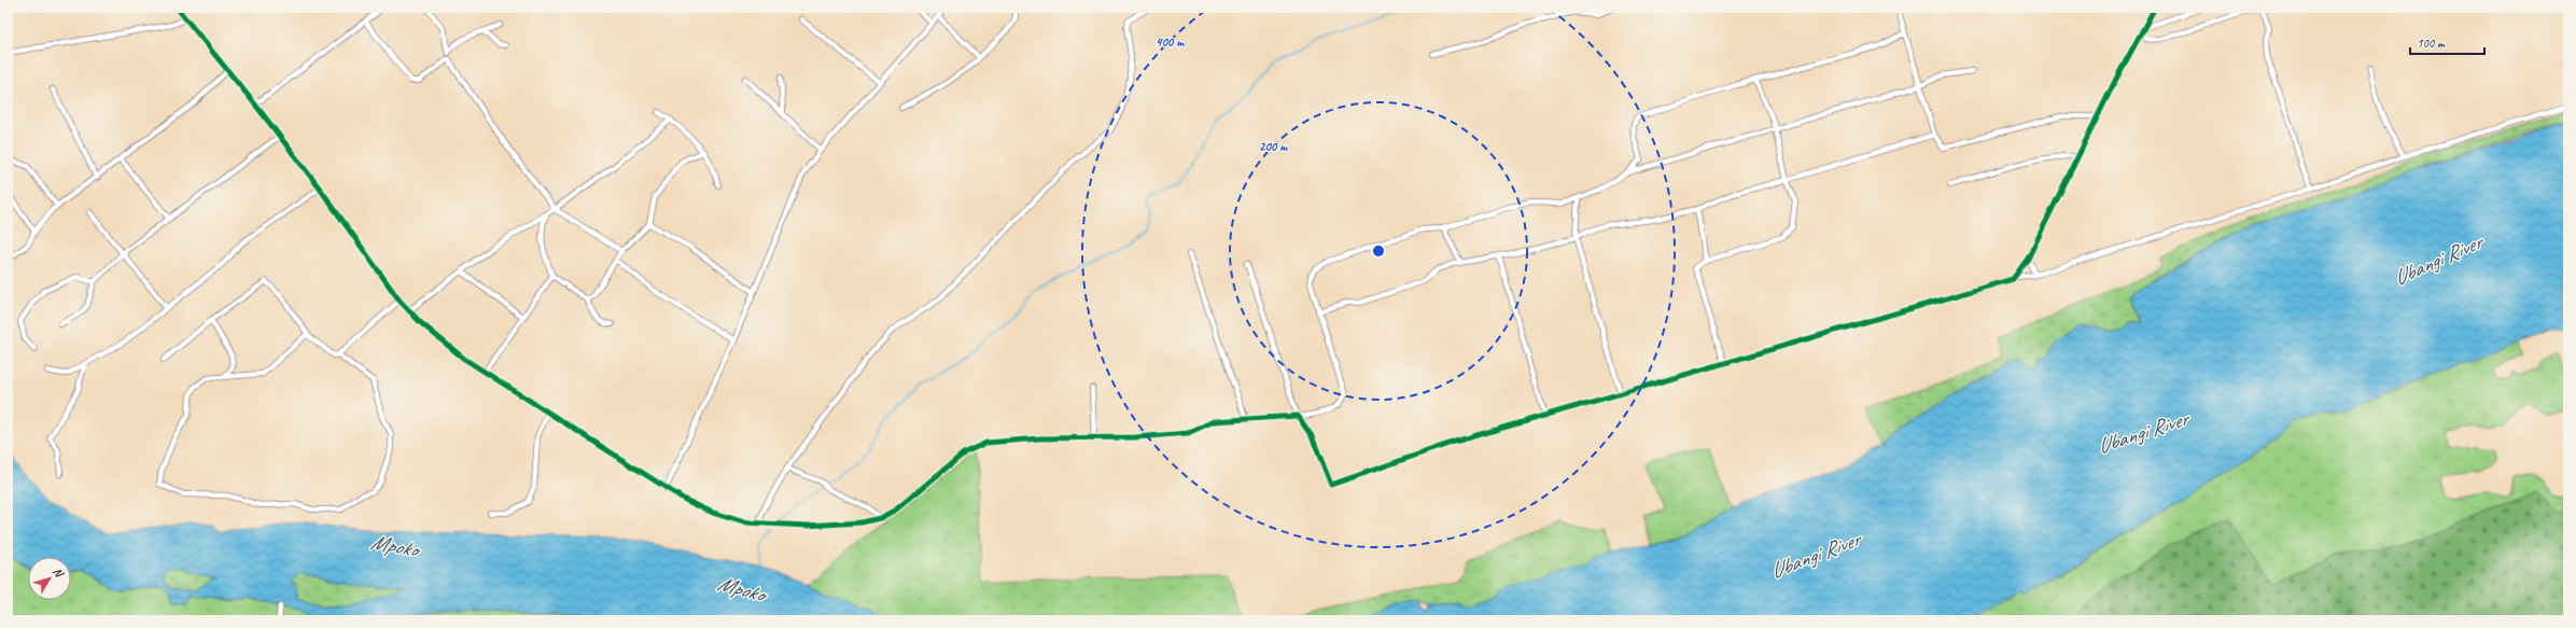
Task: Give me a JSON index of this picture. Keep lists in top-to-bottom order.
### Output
{
  "water": ["Ubangi River", "Mpoko"],
  "scale_bar": "100 m",
  "north": "top right",
  "rings": ["400 m", "200 m"]
}
